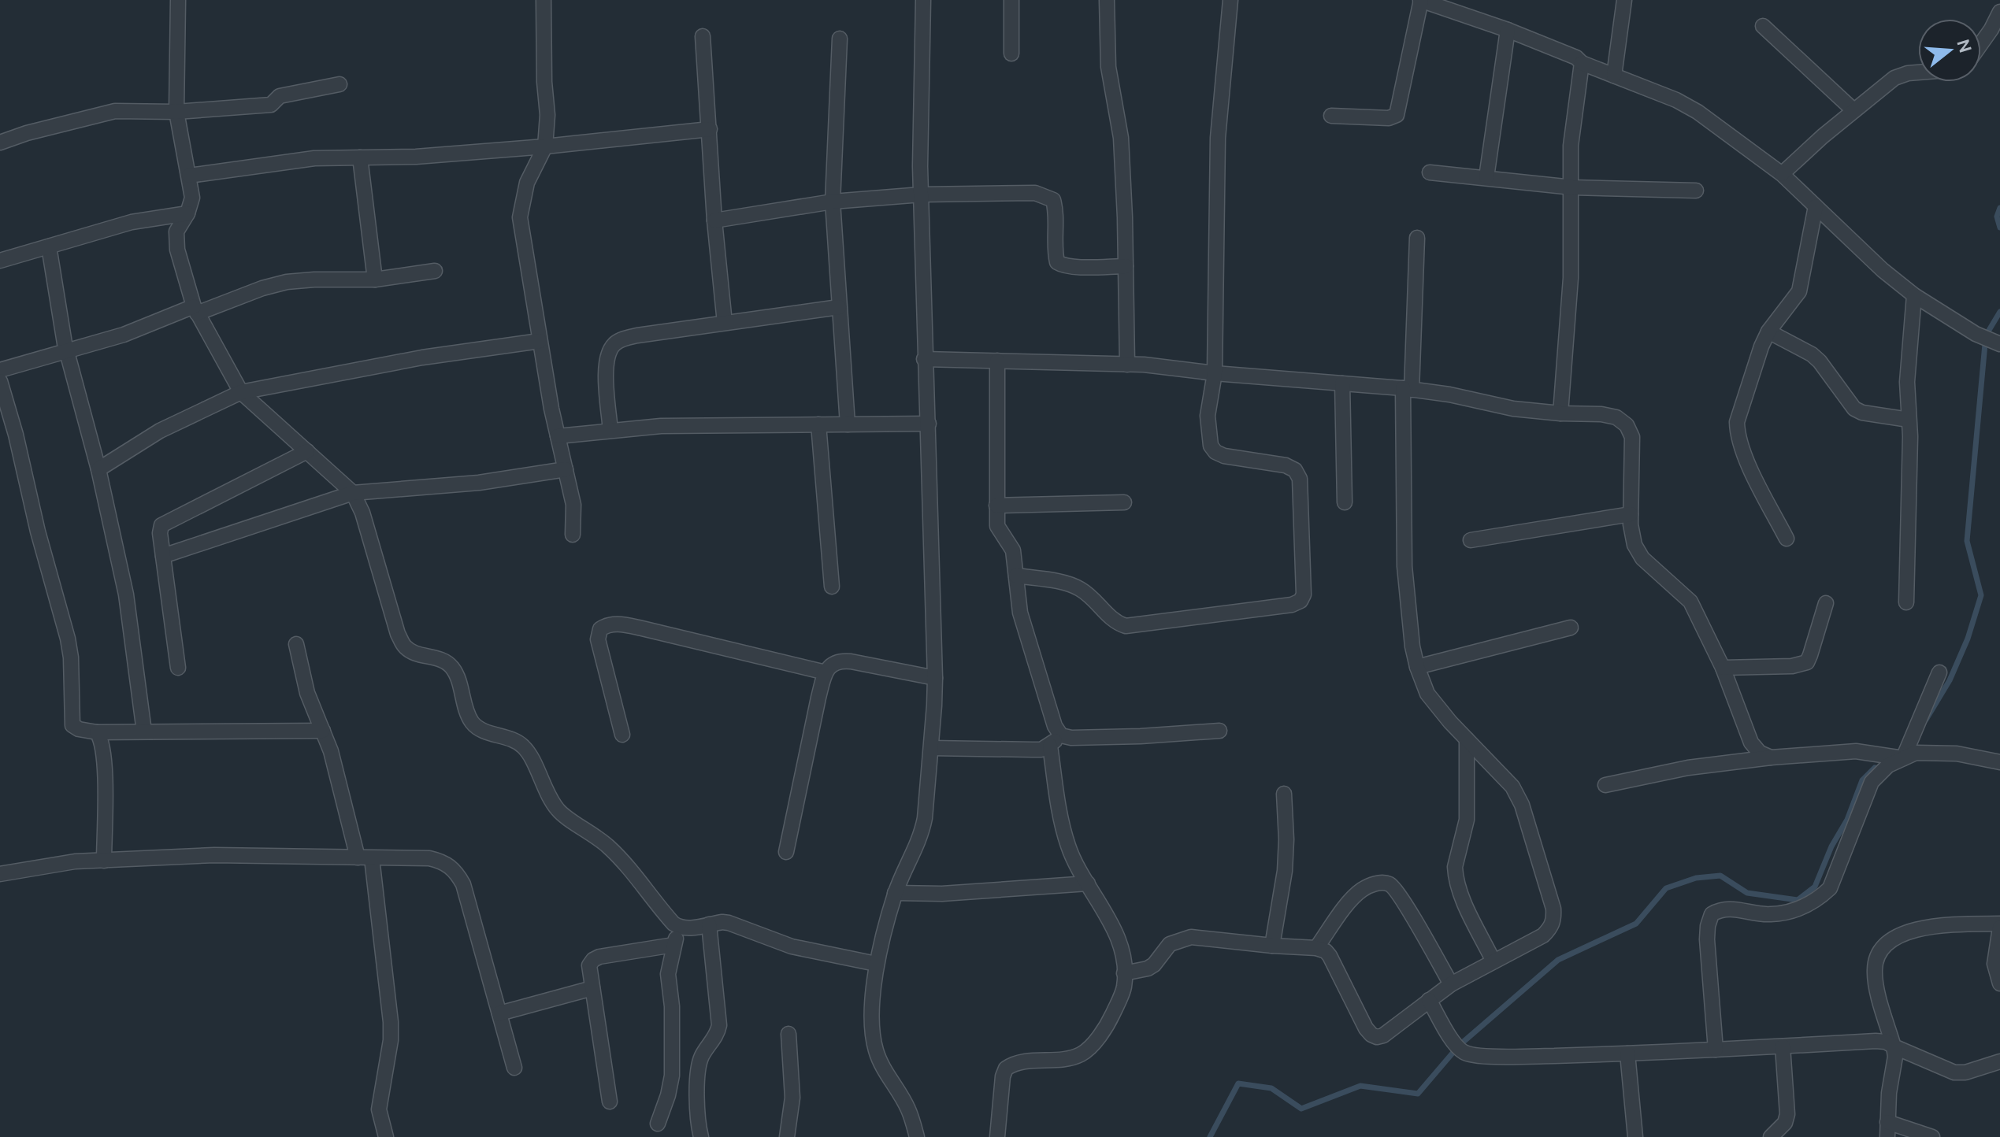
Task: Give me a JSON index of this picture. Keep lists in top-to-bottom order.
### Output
{
  "north": "right"
}
